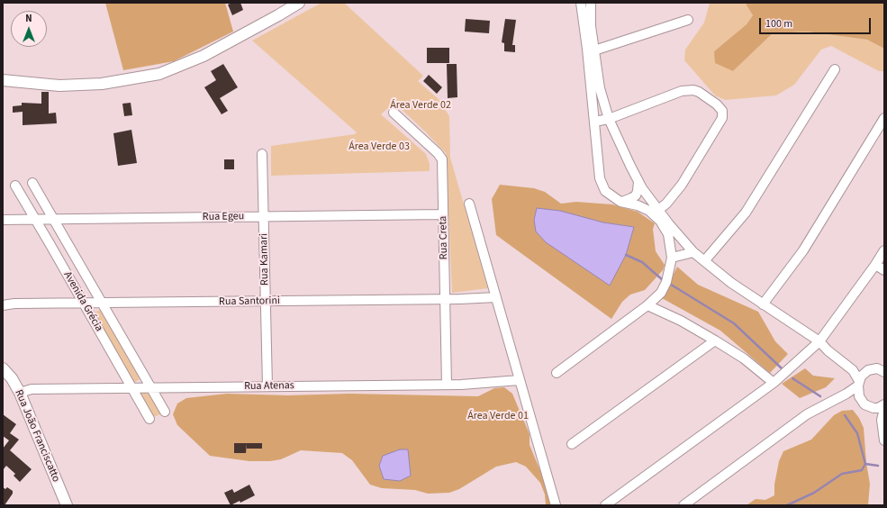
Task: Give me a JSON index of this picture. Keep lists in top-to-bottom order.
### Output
{
  "streets": {
    "street": [
      "Rua Egeu",
      "Rua Creta",
      "Rua Kamari",
      "Avenida Grécia",
      "Rua Santorini",
      "Rua Atenas",
      "Rua João Franciscatto"
    ]
  },
  "crossings": [
    ["Rua Egeu", "Rua Creta"],
    ["Rua Egeu", "Rua Kamari"],
    ["Rua Egeu", "Avenida Grécia"],
    ["Rua Creta", "Rua Santorini"],
    ["Rua Creta", "Rua Atenas"],
    ["Rua Kamari", "Rua Santorini"],
    ["Rua Kamari", "Rua Atenas"],
    ["Avenida Grécia", "Rua Santorini"],
    ["Avenida Grécia", "Rua Atenas"],
    ["Rua Atenas", "Rua João Franciscatto"]
  ],
  "parks": ["Área Verde 02", "Área Verde 03", "Área Verde 01"],
  "scale_bar": "100 m",
  "north": "top"
}
